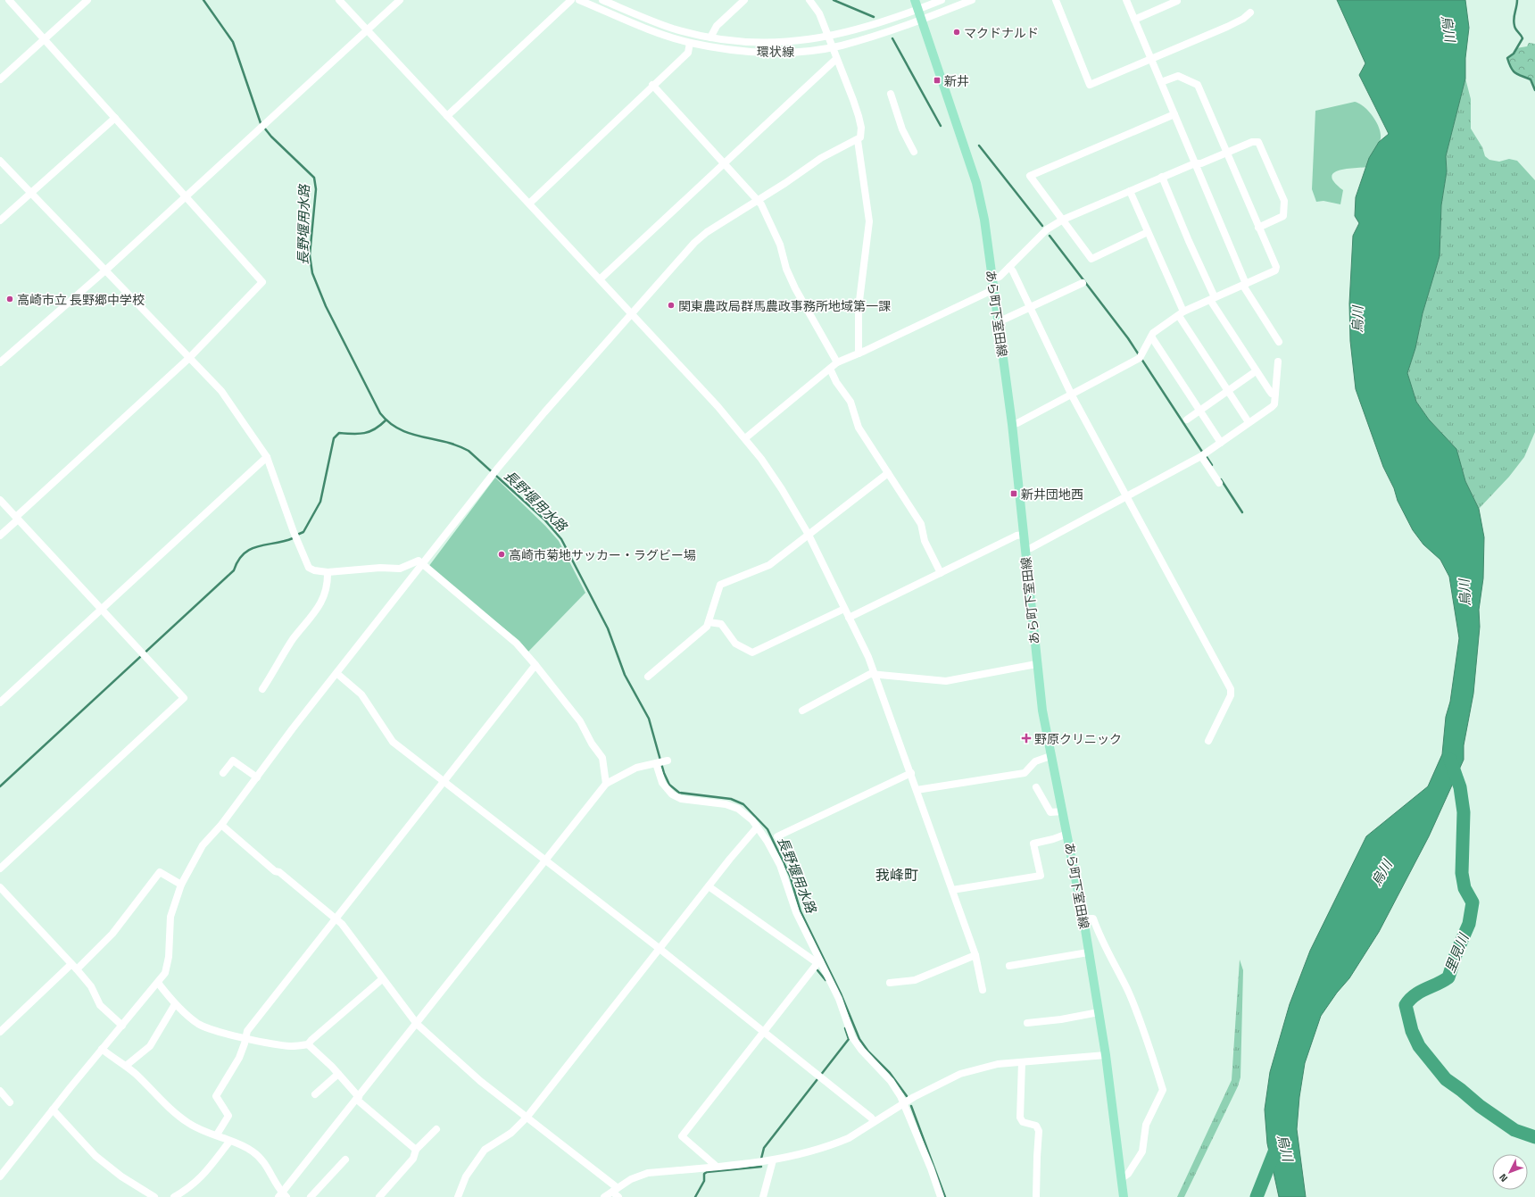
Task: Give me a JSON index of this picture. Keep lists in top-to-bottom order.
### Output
{
  "streets": {
    "main road": ["あら町下室田線"],
    "street": ["環状線"]
  },
  "crossings": [
    ["環状線", "あら町下室田線"]
  ],
  "districts": ["我峰町"],
  "water": ["烏川", "長野堰用水路", "里見川"],
  "places": {
    "other": [
      "マクドナルド",
      "高崎市立 長野郷中学校",
      "関東農政局群馬農政事務所地域第一課",
      "高崎市菊地サッカー・ラグビー場"
    ],
    "transit": ["新井", "新井団地西"],
    "health": ["野原クリニック"]
  },
  "north": "bottom left"
}
